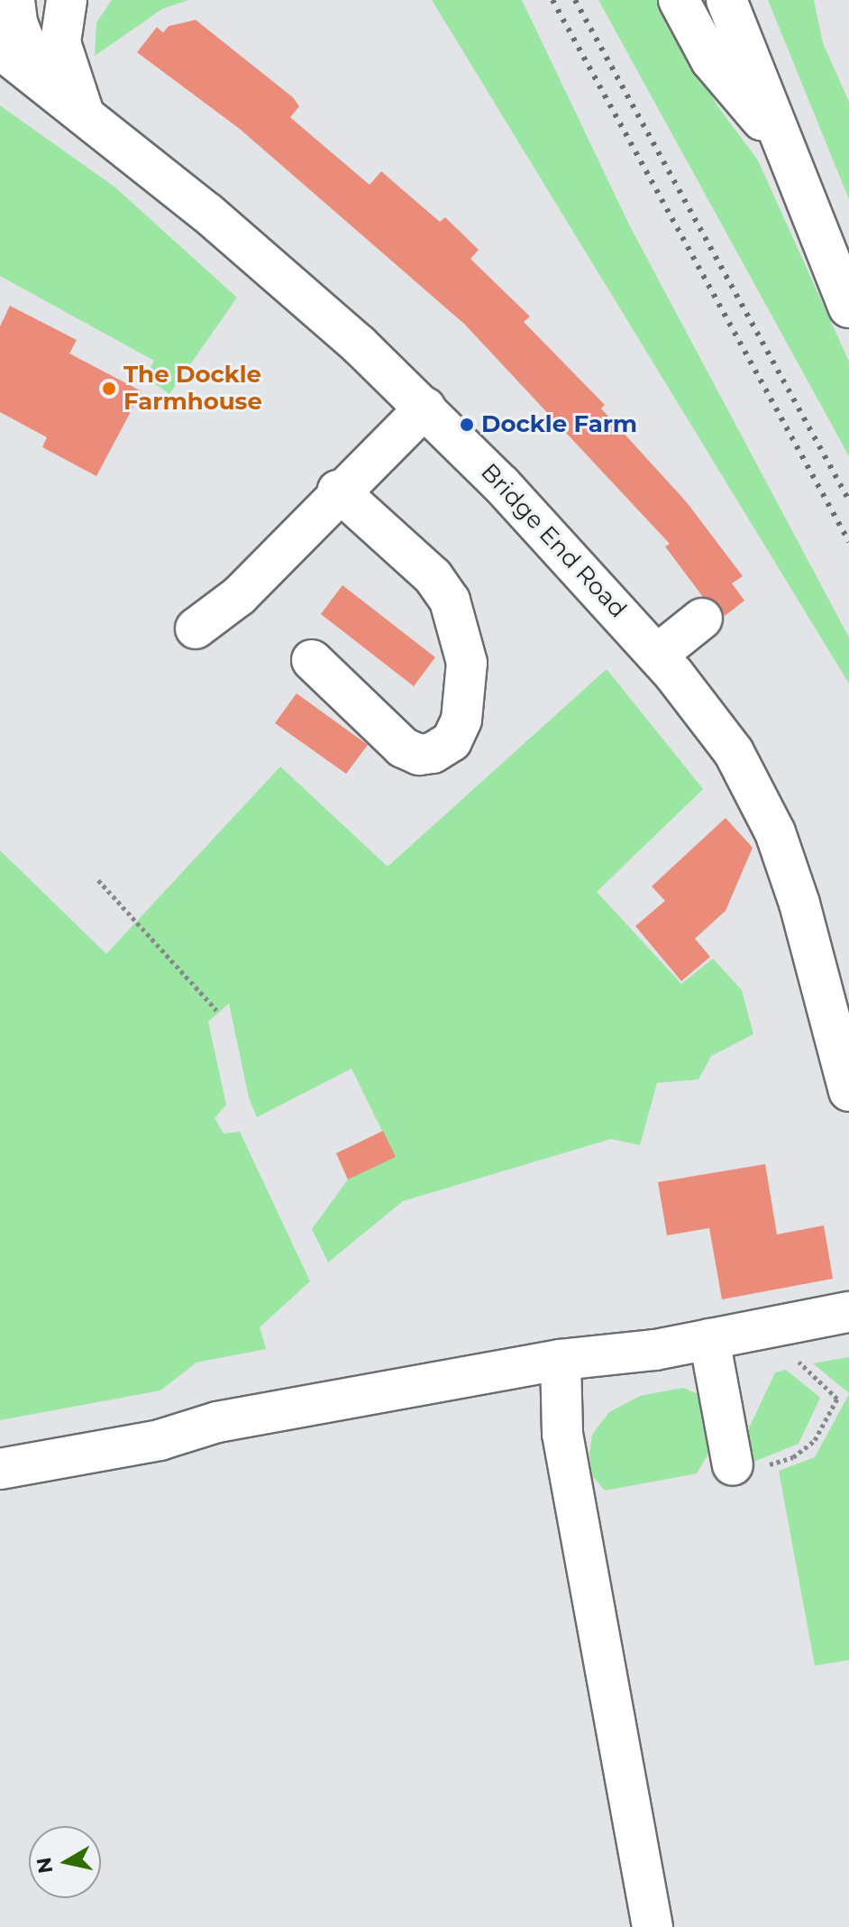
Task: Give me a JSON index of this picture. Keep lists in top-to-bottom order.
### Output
{
  "streets": {
    "main road": ["Bridge End Road"]
  },
  "places": ["The Dockle Farmhouse", "Dockle Farm"],
  "north": "left"
}
